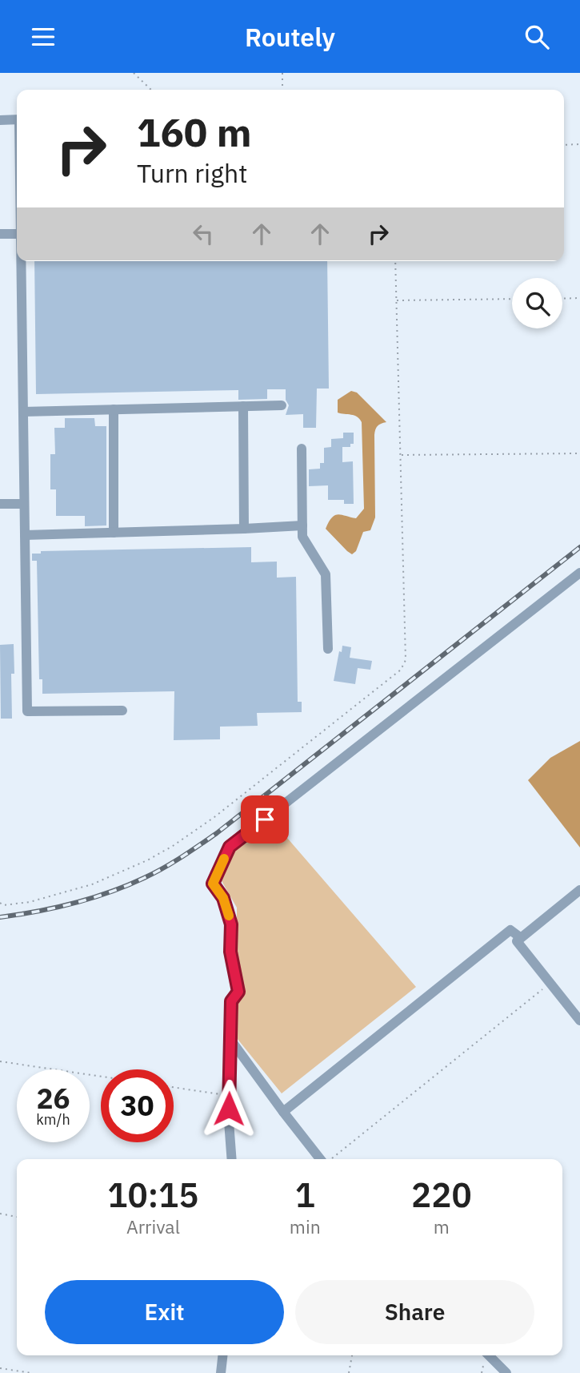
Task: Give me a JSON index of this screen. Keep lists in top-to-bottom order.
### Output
{
  "page": {
    "header": "Routely",
    "turn": ["160 m", "Turn right"],
    "speed": "26 km/h",
    "limit": "30",
    "eta": [
      "10:15",
      "Arrival",
      "1",
      "min",
      "220",
      "m"
    ],
    "buttons": ["Exit", "Share"]
  }
}
